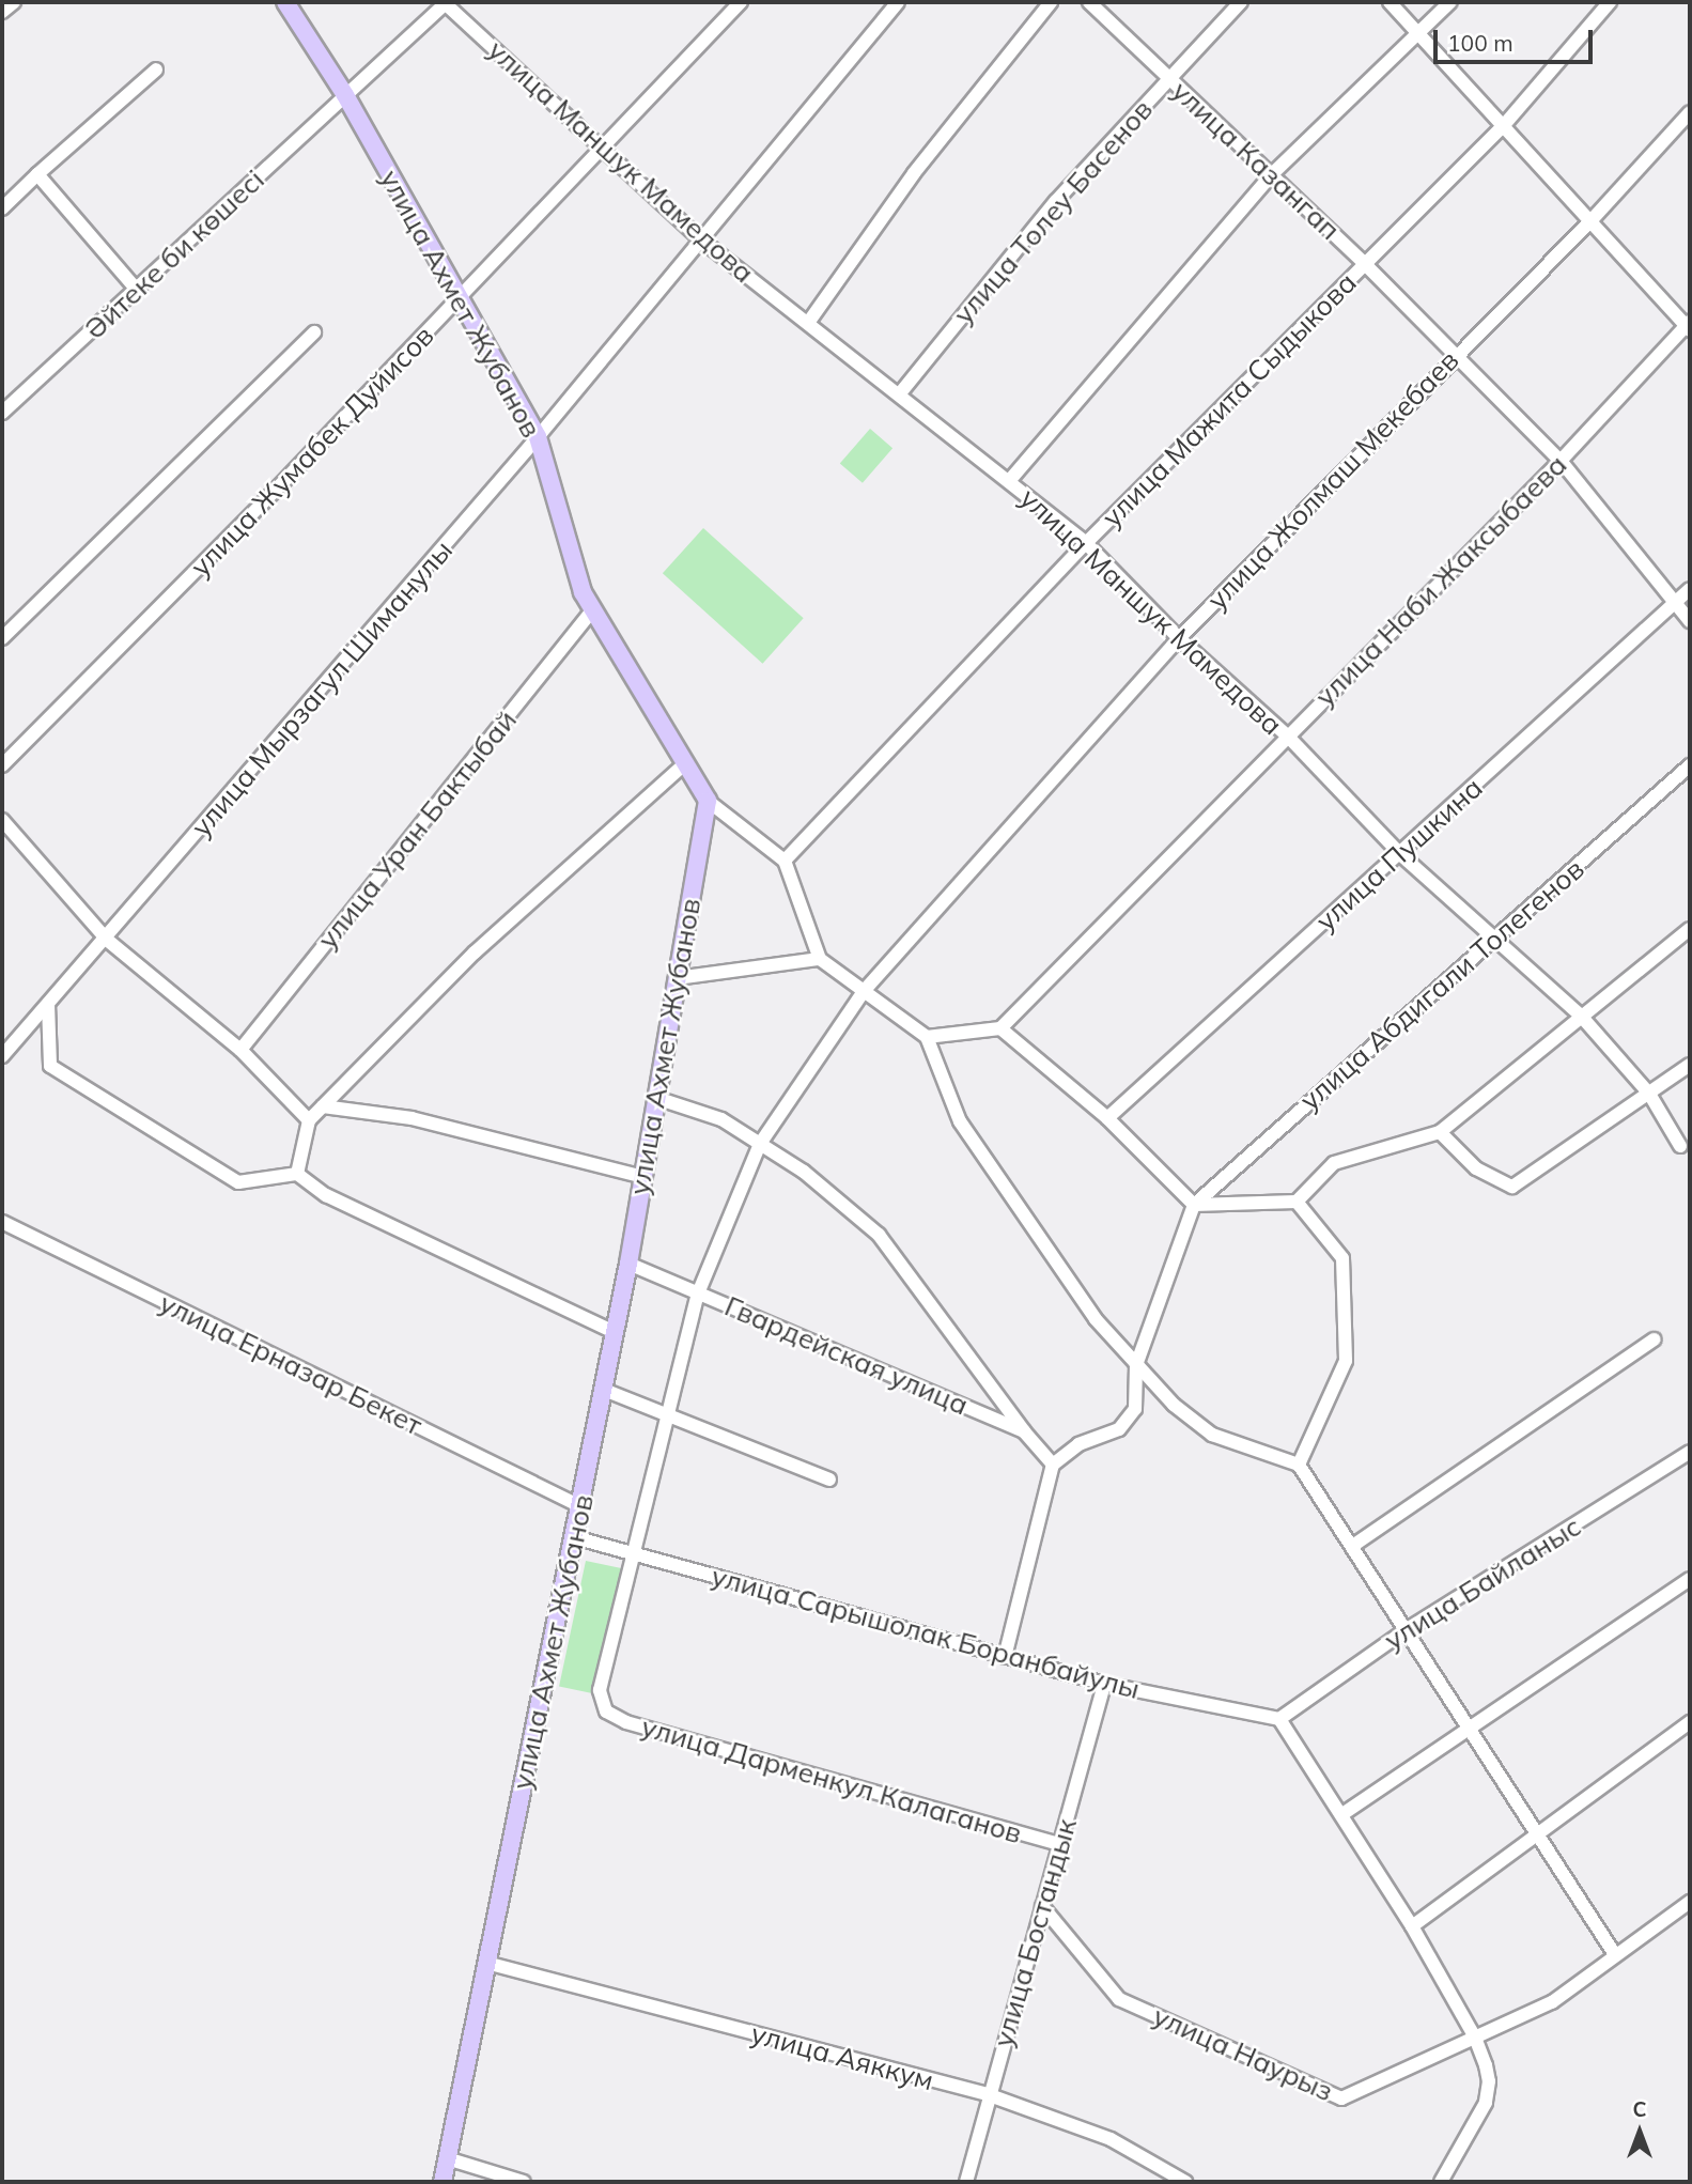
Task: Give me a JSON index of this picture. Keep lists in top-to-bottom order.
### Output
{
  "streets": {
    "main road": ["улица Ахмет Жубанов"],
    "street": [
      "улица Казангап",
      "улица Маншук Мамедова",
      "улица Толеу Басенов",
      "Әйтеке би көшесі",
      "улица Мажита Сыдыкова",
      "улица Жумабек Дуйисов",
      "улица Жолмаш Мекебаев",
      "улица Наби Жаксыбаева",
      "улица Мырзагул Шиманулы",
      "улица Уран Бактыбай",
      "улица Пушкина",
      "улица Абдигали Толегенов",
      "Гвардейская улица",
      "улица Ерназар Бекет",
      "улица Байланыс",
      "улица Сарышолак Боранбайулы",
      "улица Дарменкул Калаганов",
      "улица Бостандык",
      "улица Наурыз",
      "улица Аяккум"
    ]
  },
  "crossings": [
    ["улица Казангап", "улица Толеу Басенов"],
    ["улица Казангап", "улица Мажита Сыдыкова"],
    ["улица Казангап", "улица Жолмаш Мекебаев"],
    ["улица Казангап", "улица Наби Жаксыбаева"],
    ["улица Казангап", "улица Пушкина"],
    ["улица Маншук Мамедова", "улица Толеу Басенов"],
    ["улица Маншук Мамедова", "Әйтеке би көшесі"],
    ["улица Маншук Мамедова", "улица Мажита Сыдыкова"],
    ["улица Маншук Мамедова", "улица Жумабек Дуйисов"],
    ["улица Маншук Мамедова", "улица Жолмаш Мекебаев"],
    ["улица Маншук Мамедова", "улица Наби Жаксыбаева"],
    ["улица Маншук Мамедова", "улица Мырзагул Шиманулы"],
    ["улица Маншук Мамедова", "улица Пушкина"],
    ["улица Маншук Мамедова", "улица Абдигали Толегенов"],
    ["Әйтеке би көшесі", "улица Ахмет Жубанов"],
    ["улица Ахмет Жубанов", "улица Жумабек Дуйисов"],
    ["улица Ахмет Жубанов", "улица Мырзагул Шиманулы"],
    ["улица Ахмет Жубанов", "улица Уран Бактыбай"],
    ["улица Ахмет Жубанов", "Гвардейская улица"],
    ["улица Ахмет Жубанов", "улица Ерназар Бекет"],
    ["улица Ахмет Жубанов", "улица Сарышолак Боранбайулы"],
    ["улица Ахмет Жубанов", "улица Аяккум"],
    ["улица Жолмаш Мекебаев", "Гвардейская улица"],
    ["улица Жолмаш Мекебаев", "улица Сарышолак Боранбайулы"],
    ["улица Жолмаш Мекебаев", "улица Дарменкул Калаганов"],
    ["улица Байланыс", "улица Сарышолак Боранбайулы"],
    ["улица Сарышолак Боранбайулы", "улица Бостандык"],
    ["улица Дарменкул Калаганов", "улица Бостандык"],
    ["улица Бостандык", "улица Наурыз"],
    ["улица Бостандык", "улица Аяккум"]
  ],
  "scale_bar": "100 m",
  "north": "top"
}
